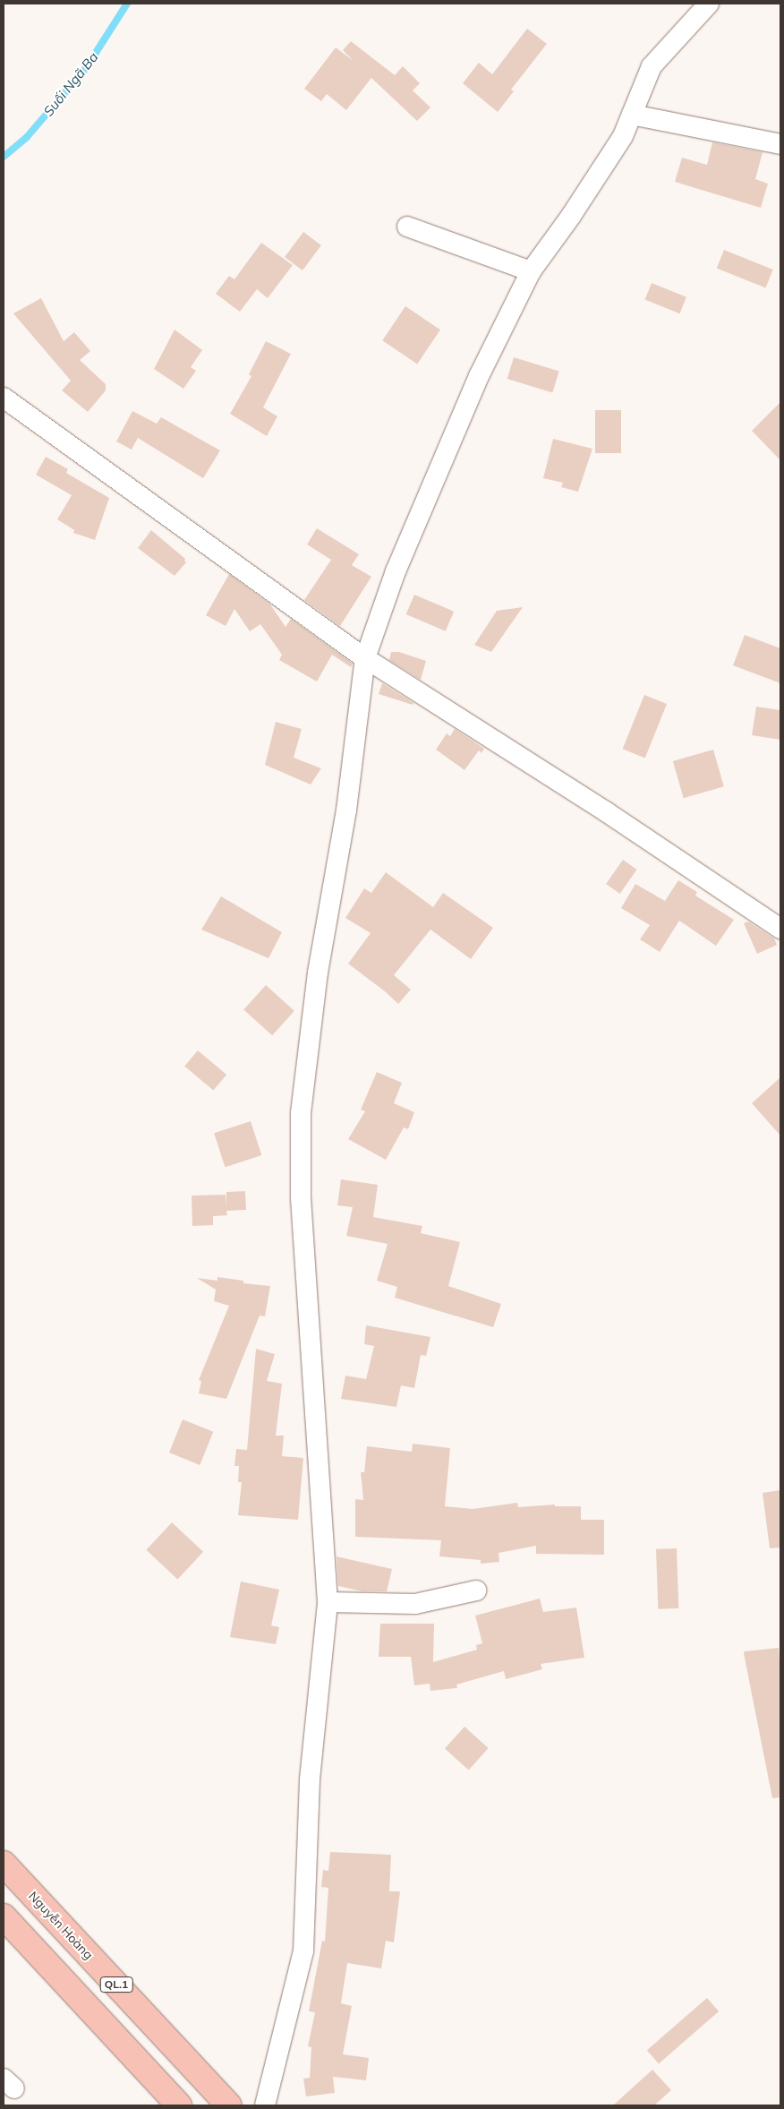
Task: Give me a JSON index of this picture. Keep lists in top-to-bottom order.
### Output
{
  "streets": {
    "highway": ["Nguyễn Hoàng", "QL.1"]
  },
  "water": ["Suối Ngã Ba"]
}
